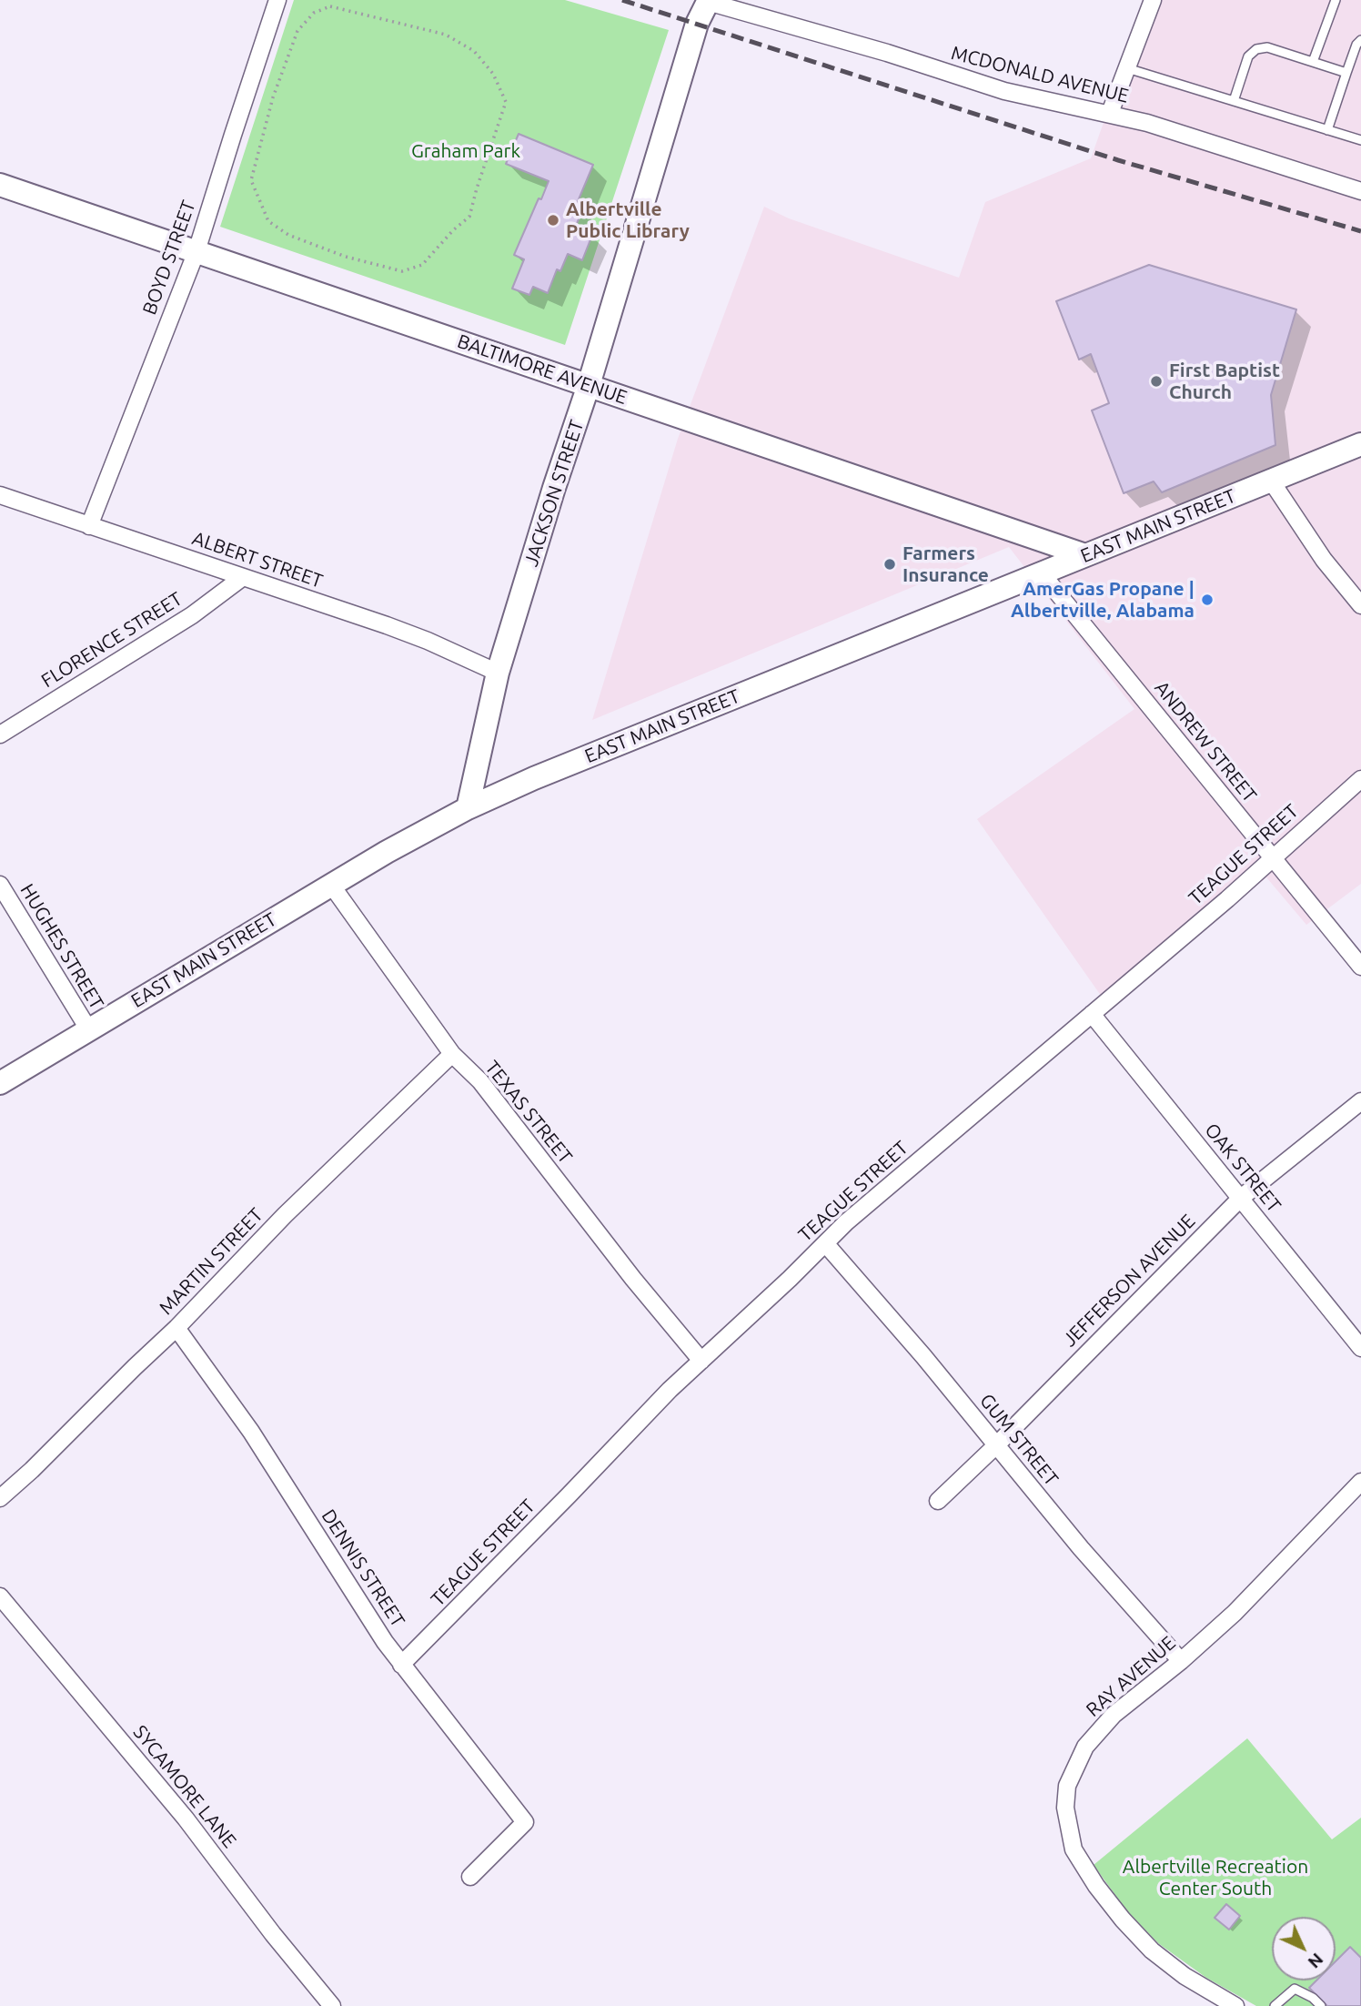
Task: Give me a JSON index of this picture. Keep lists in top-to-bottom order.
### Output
{
  "streets": {
    "main road": ["BALTIMORE AVENUE", "JACKSON STREET", "EAST MAIN STREET"],
    "street": [
      "MCDONALD AVENUE",
      "BOYD STREET",
      "ALBERT STREET",
      "FLORENCE STREET",
      "ANDREW STREET",
      "TEAGUE STREET",
      "HUGHES STREET",
      "TEXAS STREET",
      "OAK STREET",
      "MARTIN STREET",
      "JEFFERSON AVENUE",
      "GUM STREET",
      "DENNIS STREET",
      "RAY AVENUE",
      "SYCAMORE LANE"
    ]
  },
  "crossings": [
    ["MCDONALD AVENUE", "JACKSON STREET"],
    ["BOYD STREET", "BALTIMORE AVENUE"],
    ["BOYD STREET", "ALBERT STREET"],
    ["BALTIMORE AVENUE", "JACKSON STREET"],
    ["BALTIMORE AVENUE", "EAST MAIN STREET"],
    ["JACKSON STREET", "EAST MAIN STREET"],
    ["JACKSON STREET", "ALBERT STREET"],
    ["EAST MAIN STREET", "ANDREW STREET"],
    ["EAST MAIN STREET", "HUGHES STREET"],
    ["EAST MAIN STREET", "TEXAS STREET"],
    ["ALBERT STREET", "FLORENCE STREET"],
    ["ANDREW STREET", "TEAGUE STREET"],
    ["TEAGUE STREET", "TEXAS STREET"],
    ["TEAGUE STREET", "OAK STREET"],
    ["TEAGUE STREET", "GUM STREET"],
    ["TEAGUE STREET", "DENNIS STREET"],
    ["TEXAS STREET", "MARTIN STREET"],
    ["OAK STREET", "JEFFERSON AVENUE"],
    ["MARTIN STREET", "DENNIS STREET"],
    ["JEFFERSON AVENUE", "GUM STREET"],
    ["GUM STREET", "RAY AVENUE"]
  ],
  "parks": ["Graham Park", "Albertville Recreation Center South"],
  "places": [
    "Albertville Public Library",
    "First Baptist Church",
    "Farmers Insurance",
    "AmerGas Propane | Albertville, Alabama"
  ],
  "north": "bottom right"
}
